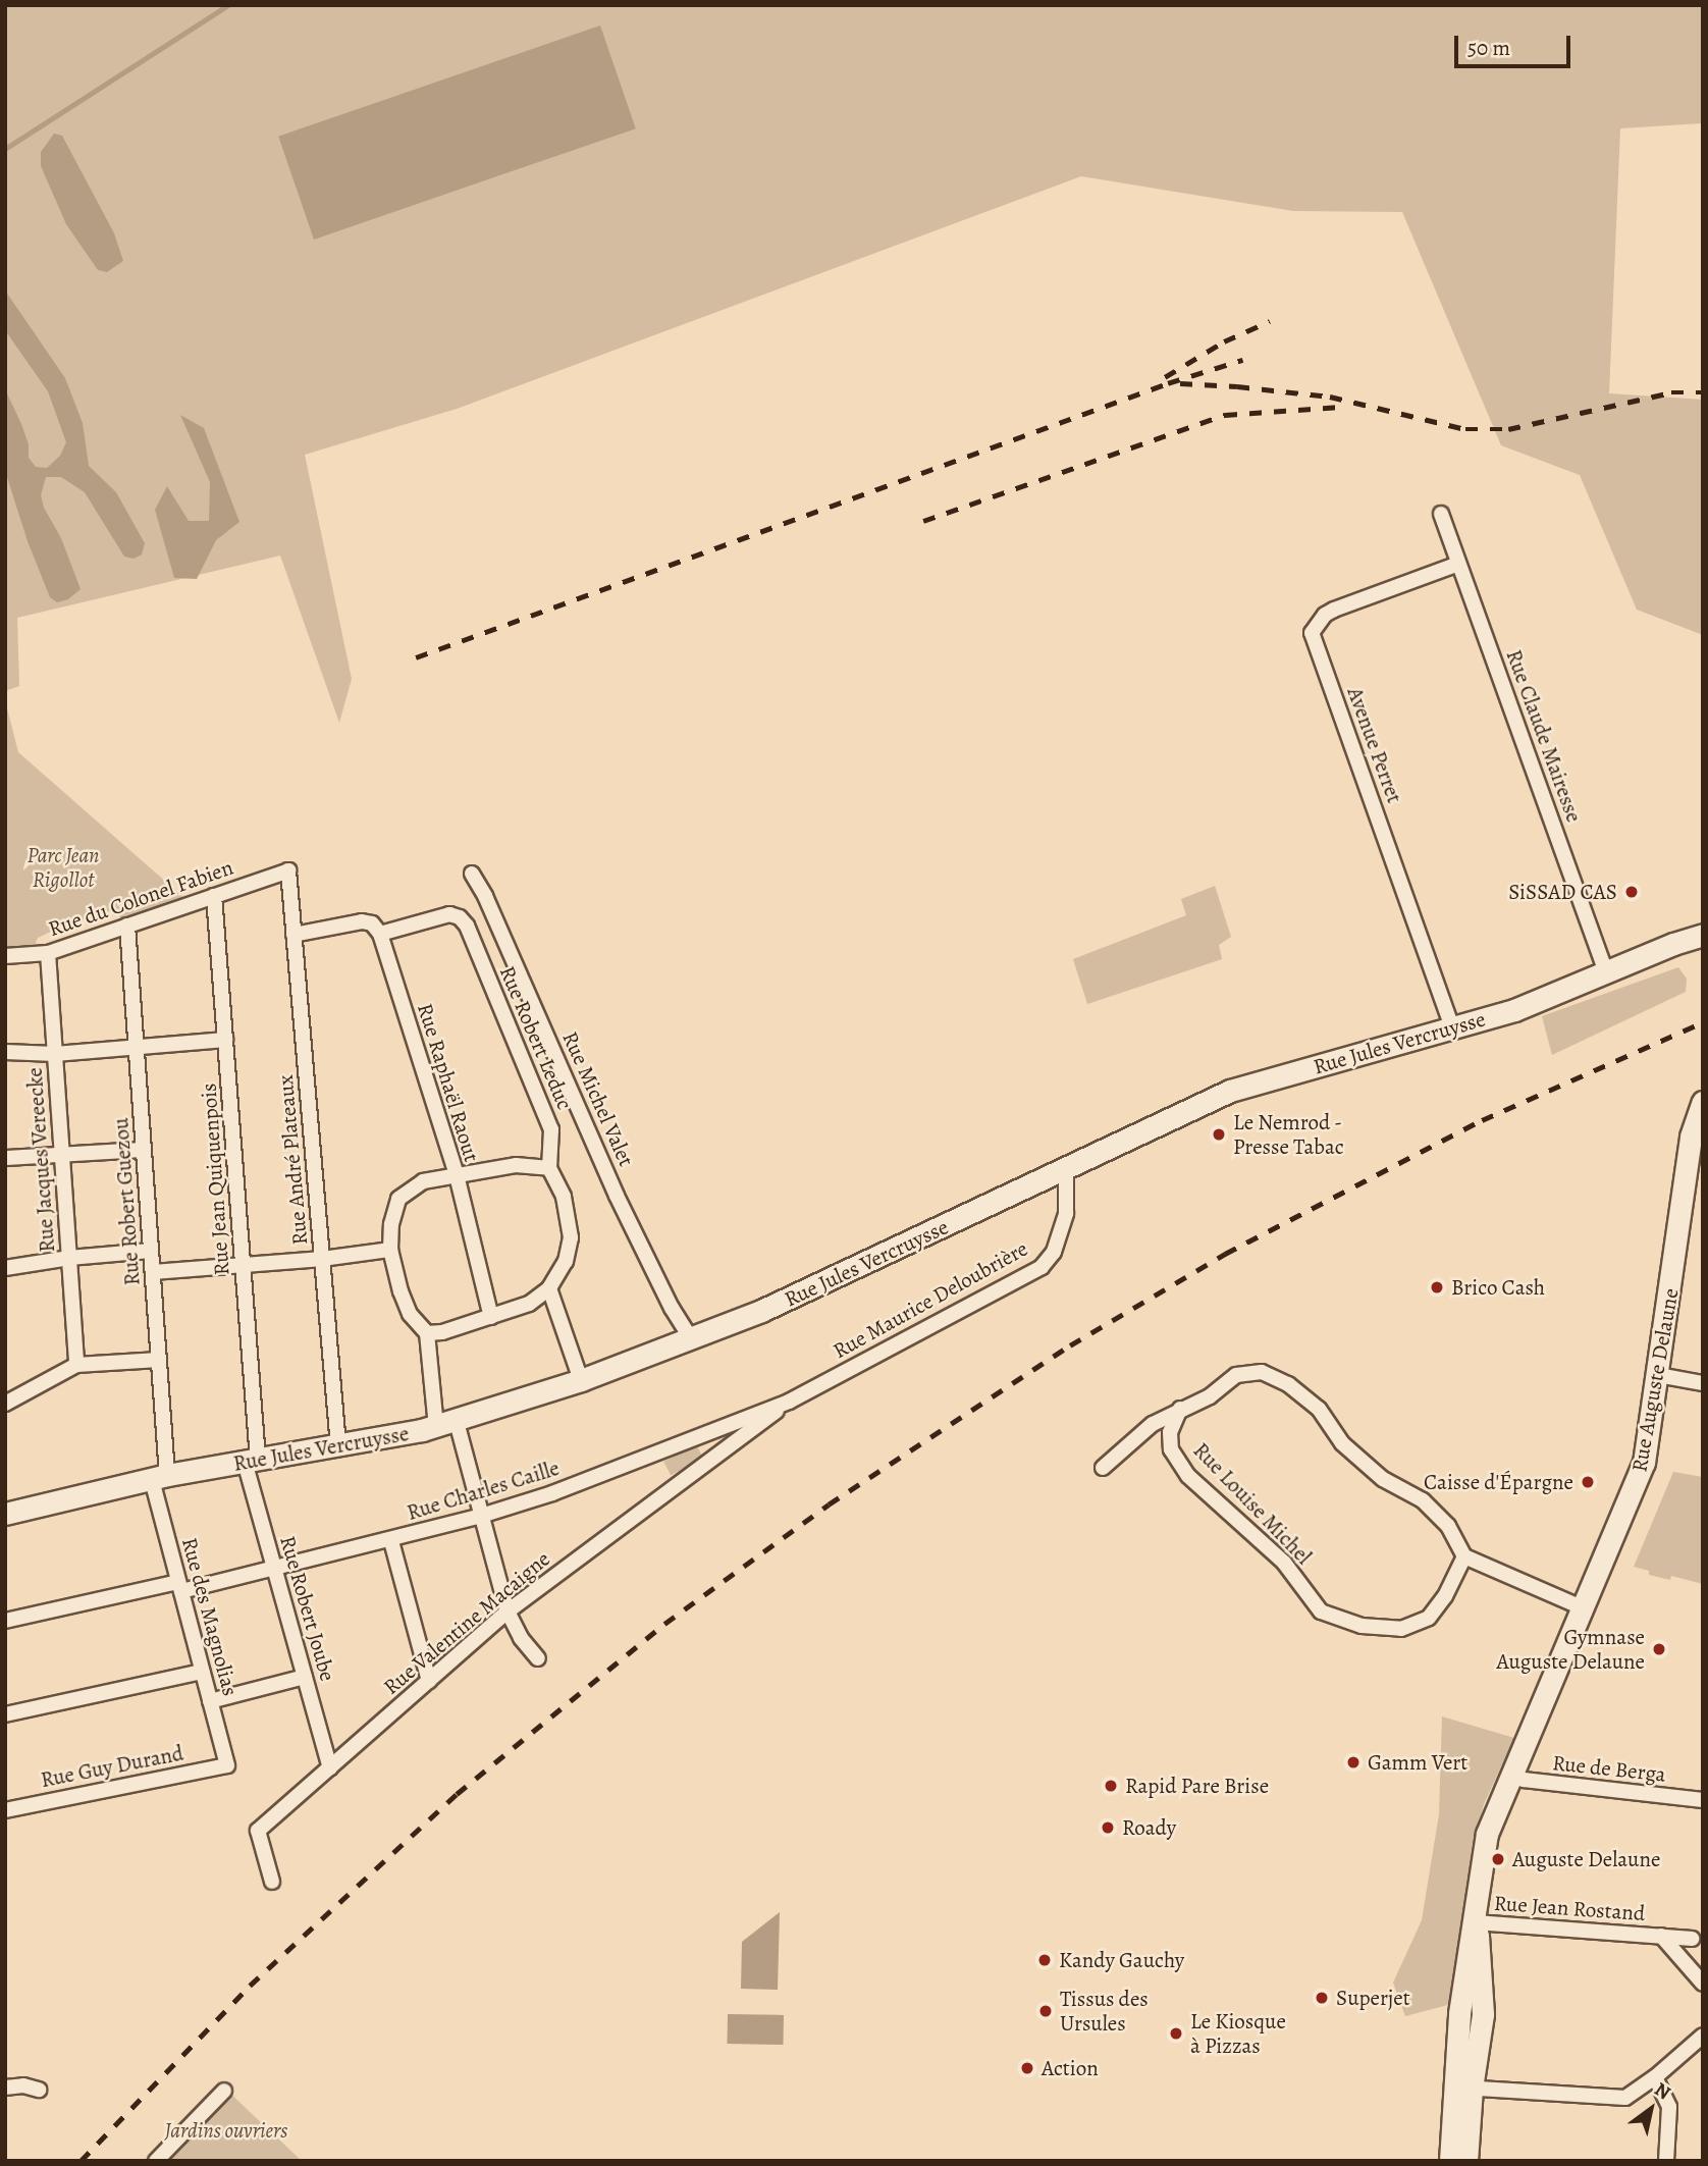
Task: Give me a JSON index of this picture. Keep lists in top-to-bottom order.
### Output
{
  "streets": {
    "main road": ["Rue Jules Vercruysse", "Rue Auguste Delaune"],
    "street": [
      "Rue Claude Mairesse",
      "Avenue Perret",
      "Rue du Colonel Fabien",
      "Rue Robert Leduc",
      "Rue Raphaël Raout",
      "Rue Michel Valet",
      "Rue Jacques Vereecke",
      "Rue André Plateaux",
      "Rue Jean Quiquenpois",
      "Rue Robert Guezou",
      "Rue Maurice Deloubrière",
      "Rue Charles Caille",
      "Rue Louise Michel",
      "Rue Robert Joube",
      "Rue des Magnolias",
      "Rue Valentine Macaigne",
      "Rue Guy Durand",
      "Rue de Berga",
      "Rue Jean Rostand"
    ]
  },
  "crossings": [
    ["Rue Claude Mairesse", "Avenue Perret"],
    ["Rue Claude Mairesse", "Rue Jules Vercruysse"],
    ["Avenue Perret", "Rue Jules Vercruysse"],
    ["Rue du Colonel Fabien", "Rue Jacques Vereecke"],
    ["Rue du Colonel Fabien", "Rue André Plateaux"],
    ["Rue du Colonel Fabien", "Rue Jean Quiquenpois"],
    ["Rue du Colonel Fabien", "Rue Robert Guezou"],
    ["Rue Robert Leduc", "Rue Raphaël Raout"],
    ["Rue Jules Vercruysse", "Rue Michel Valet"],
    ["Rue Jules Vercruysse", "Rue André Plateaux"],
    ["Rue Jules Vercruysse", "Rue Jean Quiquenpois"],
    ["Rue Jules Vercruysse", "Rue Robert Guezou"],
    ["Rue Jules Vercruysse", "Rue Maurice Deloubrière"],
    ["Rue Jules Vercruysse", "Rue Robert Joube"],
    ["Rue Jules Vercruysse", "Rue des Magnolias"],
    ["Rue Jean Quiquenpois", "Rue Robert Joube"],
    ["Rue Robert Guezou", "Rue des Magnolias"],
    ["Rue Maurice Deloubrière", "Rue Charles Caille"],
    ["Rue Maurice Deloubrière", "Rue Valentine Macaigne"],
    ["Rue Auguste Delaune", "Rue de Berga"],
    ["Rue Auguste Delaune", "Rue Jean Rostand"],
    ["Rue Charles Caille", "Rue Robert Joube"],
    ["Rue Charles Caille", "Rue des Magnolias"],
    ["Rue Charles Caille", "Rue Valentine Macaigne"],
    ["Rue Robert Joube", "Rue Valentine Macaigne"],
    ["Rue des Magnolias", "Rue Guy Durand"]
  ],
  "parks": ["Parc Jean Rigollot", "Jardins ouvriers"],
  "places": [
    "SiSSAD CAS",
    "Le Nemrod - Presse Tabac",
    "Brico Cash",
    "Caisse d'Épargne",
    "Gymnase Auguste Delaune",
    "Gamm Vert",
    "Rapid Pare Brise",
    "Roady",
    "Auguste Delaune",
    "Kandy Gauchy",
    "Superjet",
    "Tissus des Ursules",
    "Le Kiosque à Pizzas",
    "Action"
  ],
  "scale_bar": "50 m",
  "north": "top right"
}
